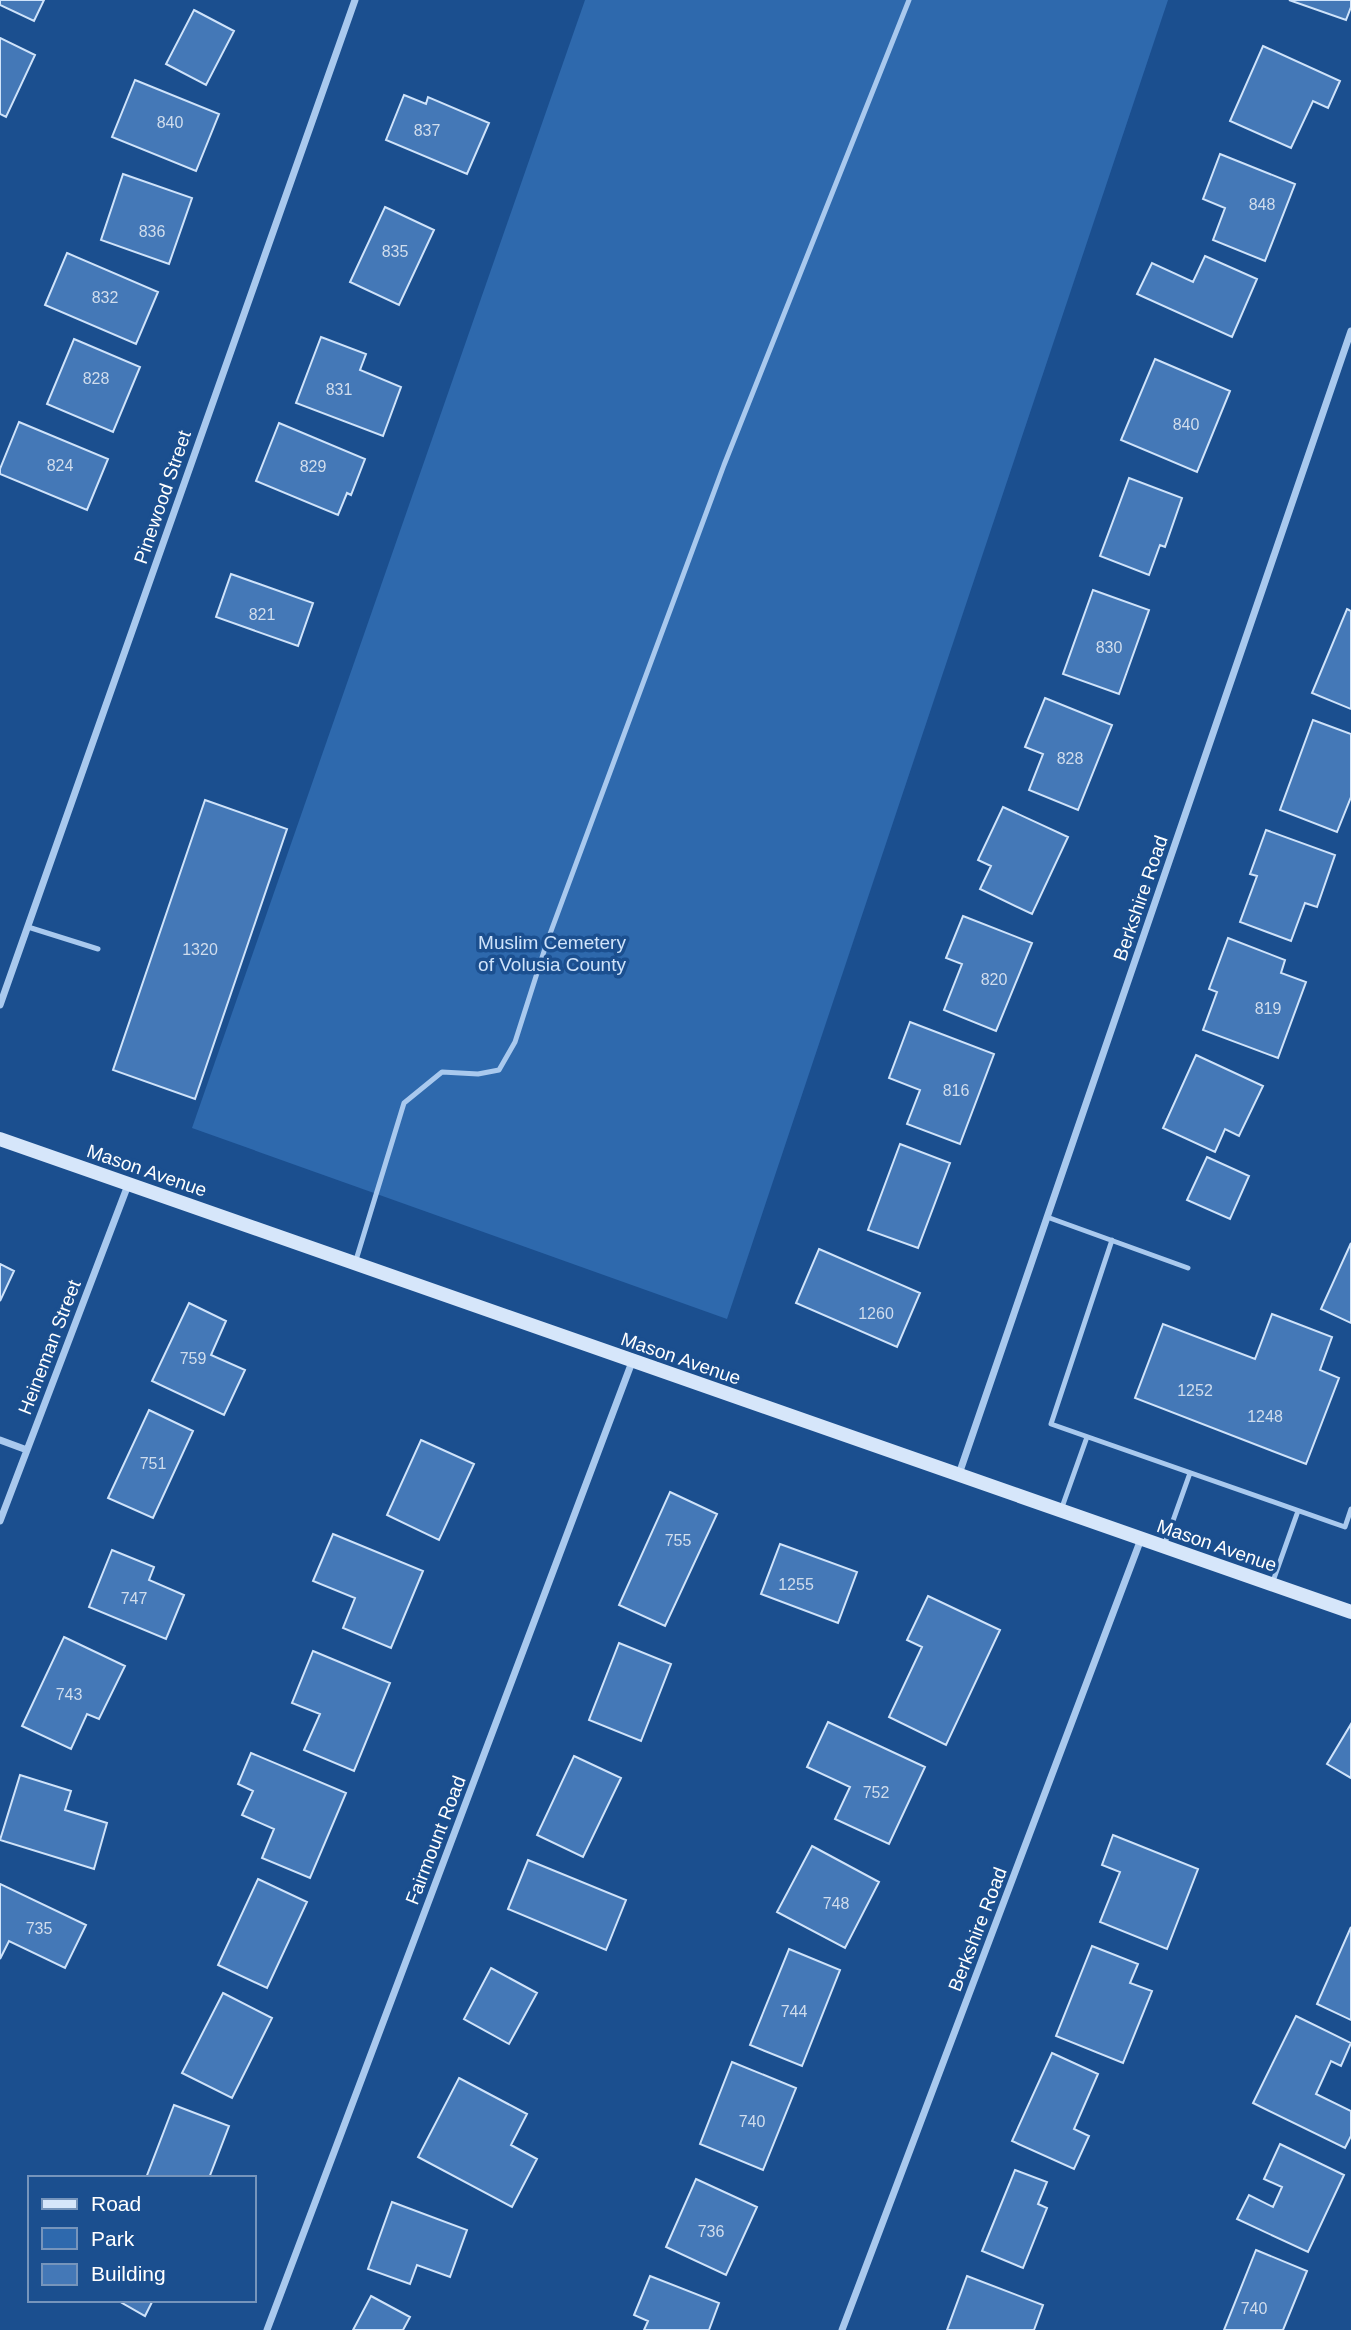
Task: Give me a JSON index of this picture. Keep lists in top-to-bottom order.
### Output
{
  "streets": {
    "main road": ["Mason Avenue"],
    "street": [
      "Pinewood Street",
      "Berkshire Road",
      "Heineman Street",
      "Fairmount Road"
    ]
  },
  "crossings": [
    ["Berkshire Road", "Mason Avenue"],
    ["Mason Avenue", "Heineman Street"],
    ["Mason Avenue", "Fairmount Road"]
  ],
  "parks": ["Muslim Cemetery of Volusia County"],
  "house_numbers": [
    "840",
    "837",
    "848",
    "836",
    "835",
    "832",
    "828",
    "831",
    "840",
    "824",
    "829",
    "821",
    "830",
    "828",
    "1320",
    "820",
    "819",
    "816",
    "1260",
    "759",
    "1252",
    "1248",
    "751",
    "755",
    "1255",
    "747",
    "743",
    "752",
    "748",
    "735",
    "744",
    "740",
    "736",
    "740"
  ],
  "legend": ["Road", "Park", "Building"]
}
